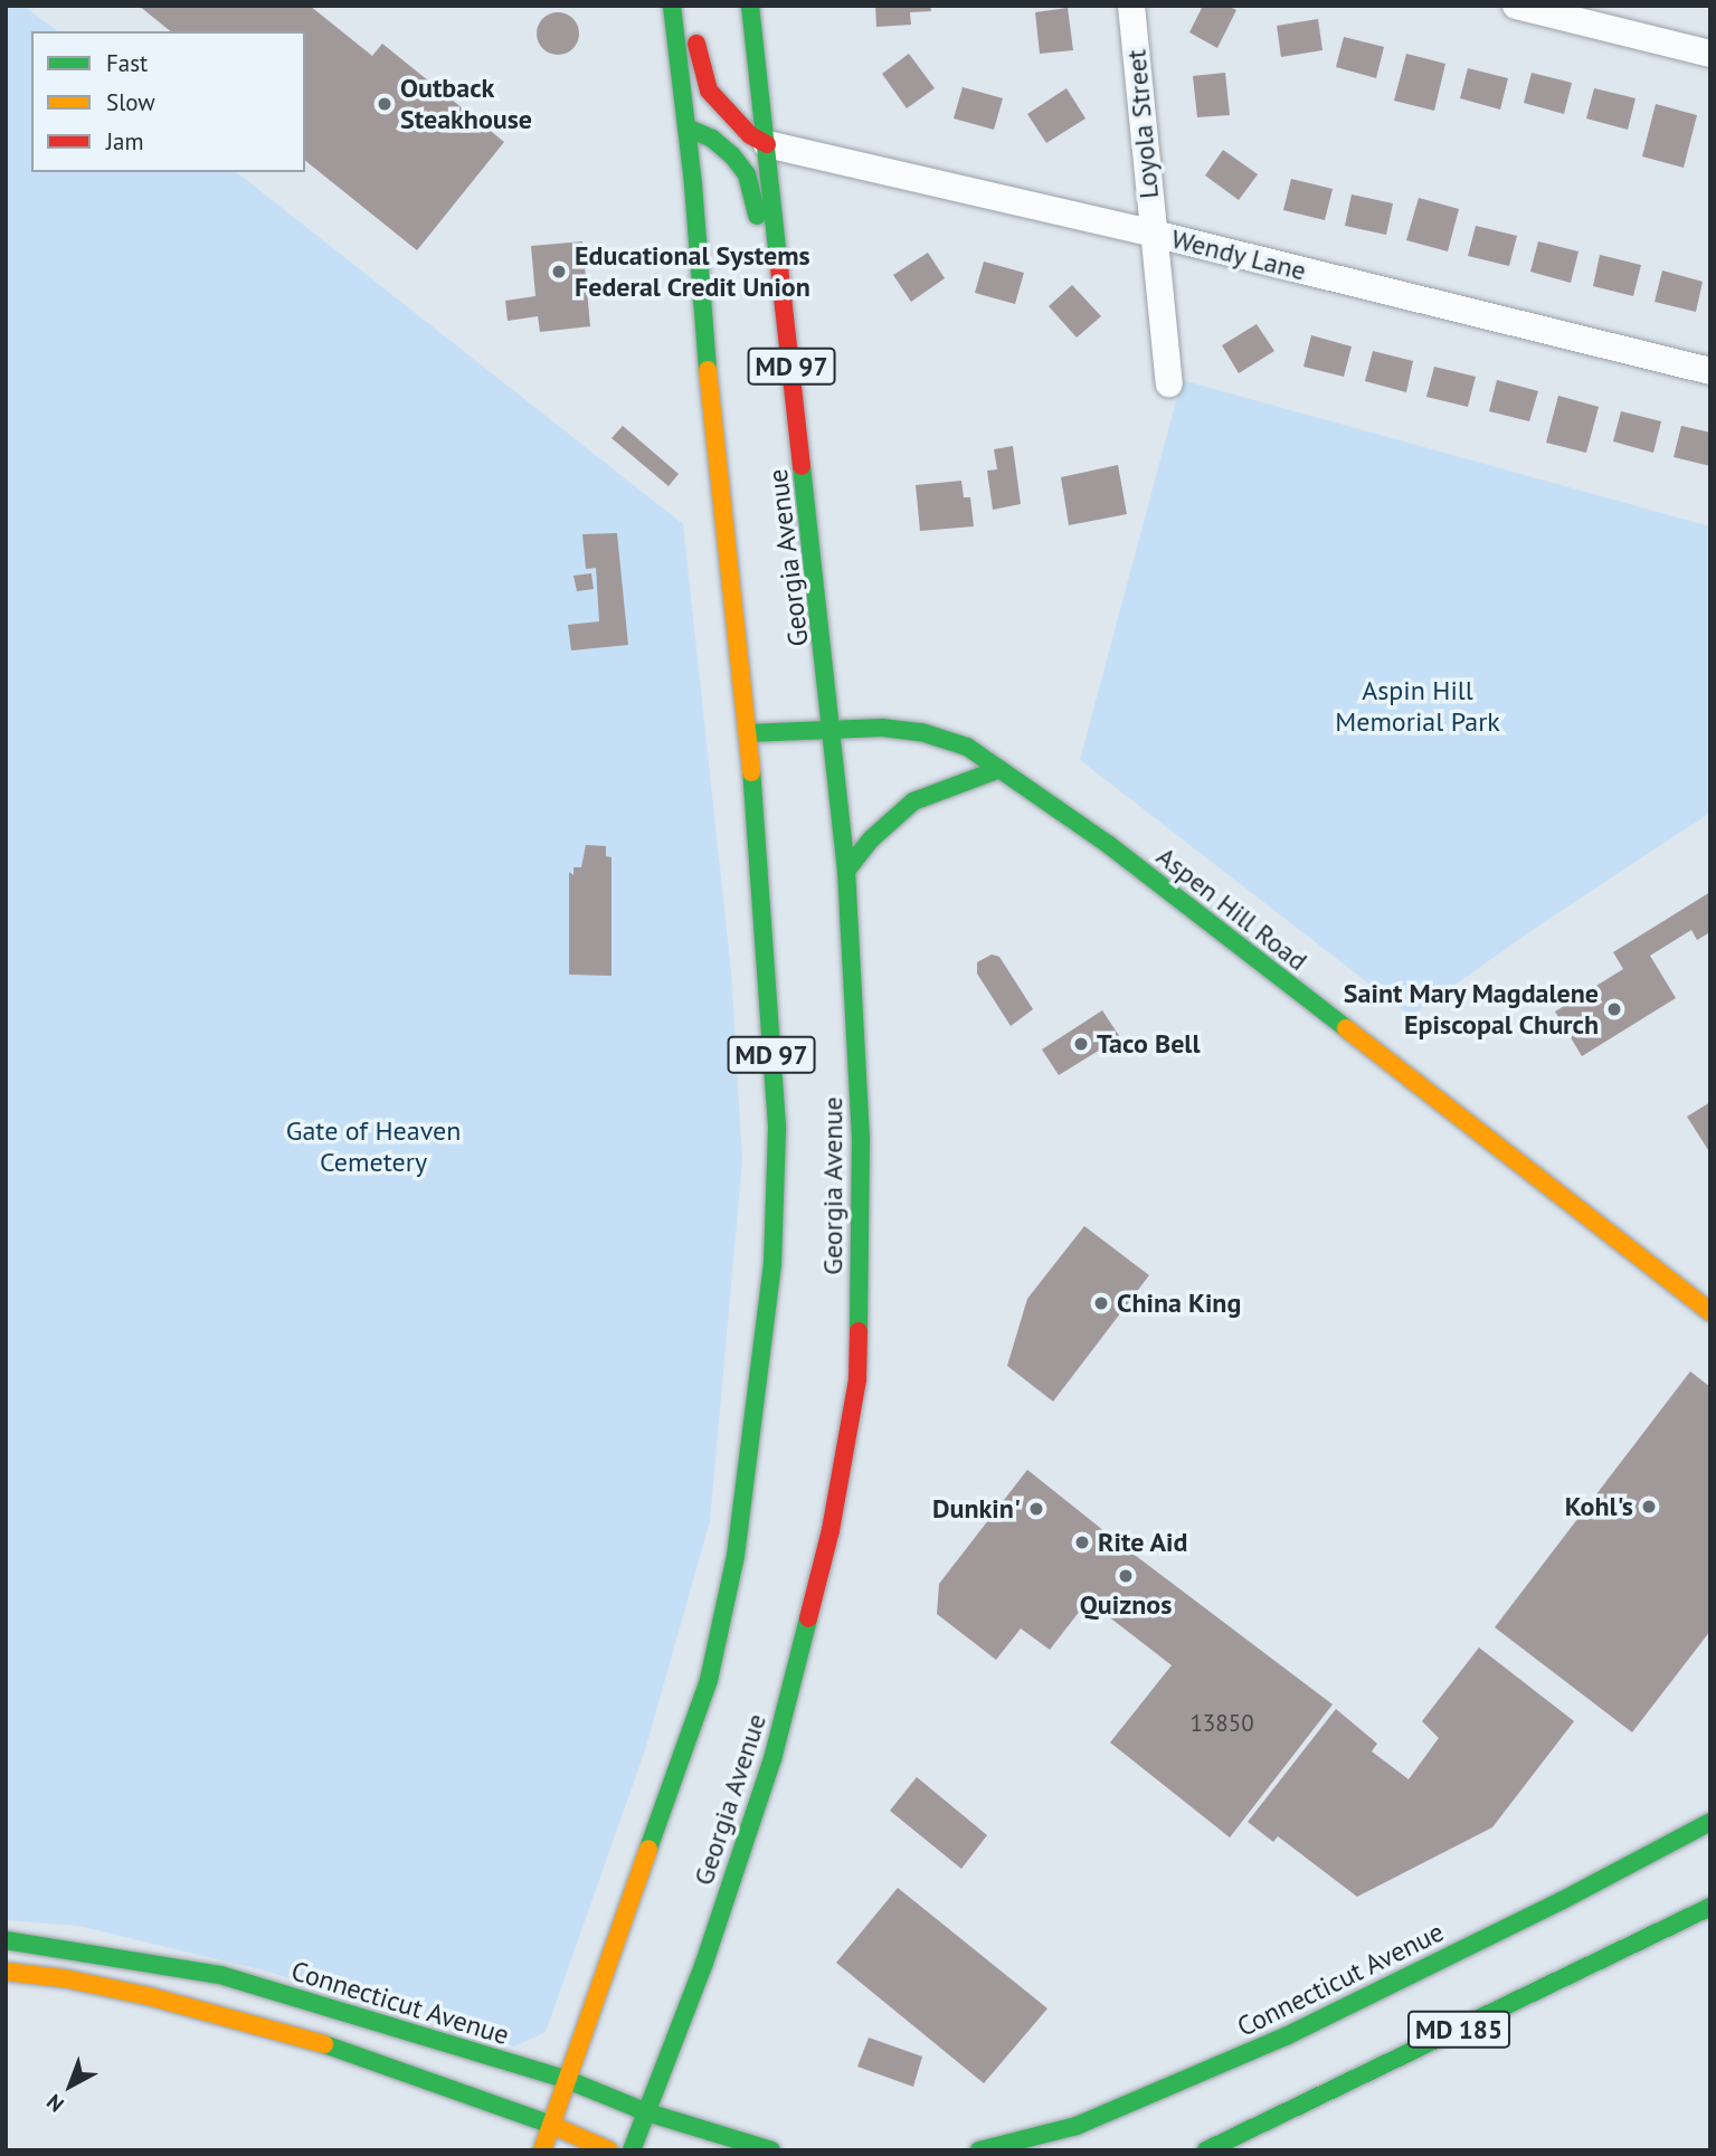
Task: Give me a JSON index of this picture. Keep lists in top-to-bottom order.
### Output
{
  "streets": {
    "main road": [
      "MD 97",
      "Georgia Avenue",
      "Aspen Hill Road",
      "Connecticut Avenue",
      "MD 185"
    ],
    "street": ["Loyola Street", "Wendy Lane"]
  },
  "crossings": [
    ["Loyola Street", "Wendy Lane"],
    ["Wendy Lane", "Georgia Avenue"],
    ["Georgia Avenue", "Aspen Hill Road"],
    ["Georgia Avenue", "Connecticut Avenue"]
  ],
  "parks": ["Aspin Hill Memorial Park", "Gate of Heaven Cemetery"],
  "places": [
    "Outback Steakhouse",
    "Educational Systems Federal Credit Union",
    "Saint Mary Magdalene Episcopal Church",
    "Taco Bell",
    "China King",
    "Kohl's",
    "Dunkin'",
    "Rite Aid",
    "Quiznos"
  ],
  "house_numbers": ["13850"],
  "legend": ["Fast", "Slow", "Jam"],
  "north": "bottom left"
}
